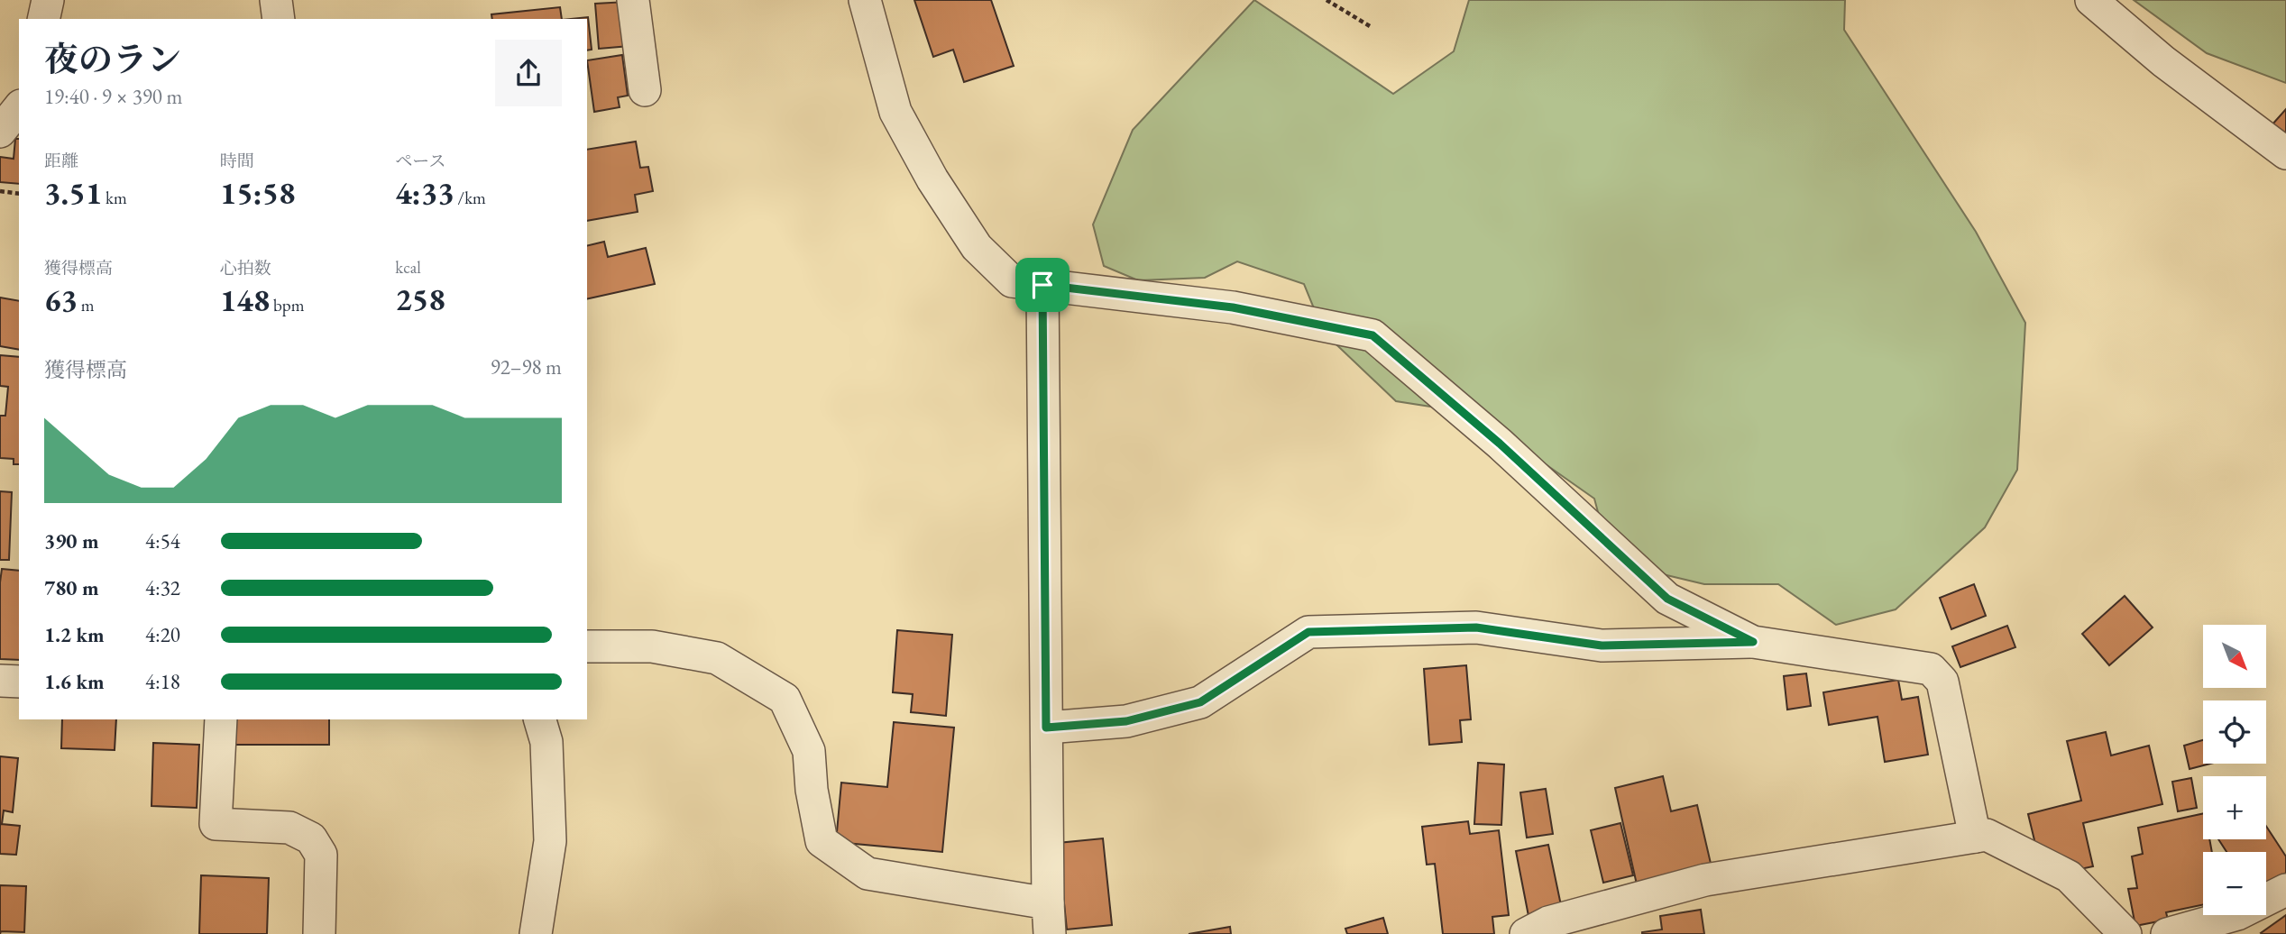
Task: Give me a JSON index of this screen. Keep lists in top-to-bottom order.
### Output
{
  "north": "bottom right",
  "page": {
    "heading": ["夜のラン", "19:40 · 9 × 390 m"],
    "stats": [
      ["距離", "3.51 km"],
      ["時間", "15:58"],
      ["ペース", "4:33 /km"],
      ["獲得標高", "63 m"],
      ["心拍数", "148 bpm"],
      ["kcal", "258"]
    ],
    "chart": ["獲得標高", "92–98 m"],
    "list": [
      {
        "name": "390 m",
        "note": "4:54"
      },
      {
        "name": "780 m",
        "note": "4:32"
      },
      {
        "name": "1.2 km",
        "note": "4:20"
      },
      {
        "name": "1.6 km",
        "note": "4:18"
      }
    ],
    "map_buttons": ["+", "−"]
  }
}
